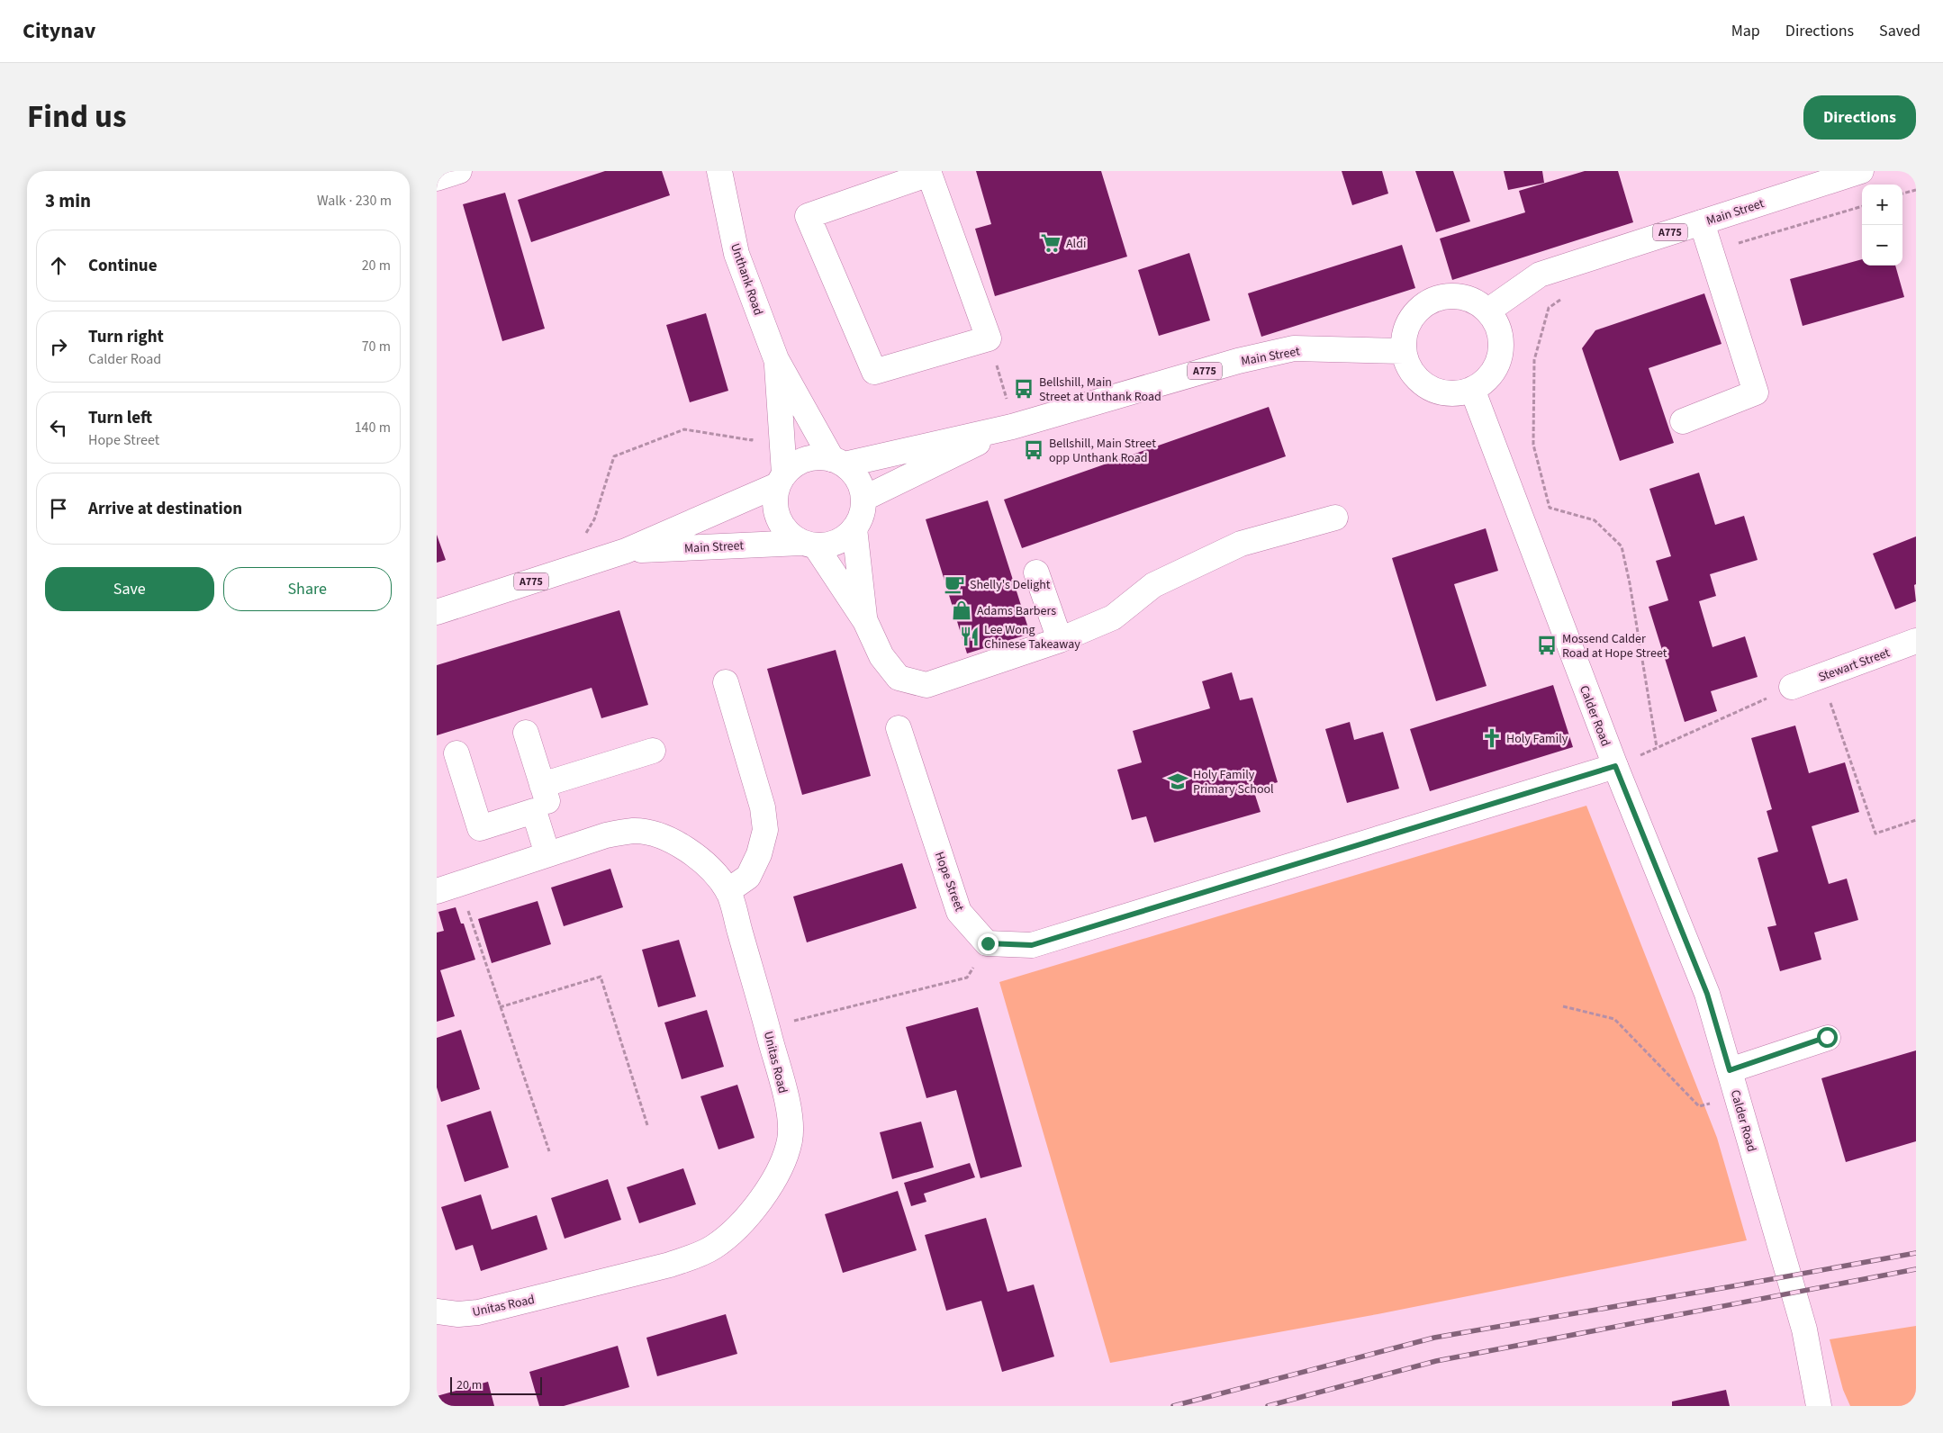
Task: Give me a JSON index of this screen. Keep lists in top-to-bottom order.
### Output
{
  "streets": {
    "main road": [
      "Main Street",
      "A775",
      "Unthank Road",
      "Stewart Street",
      "Calder Road",
      "Hope Street",
      "Unitas Road"
    ]
  },
  "crossings": [
    ["Main Street", "Unthank Road"],
    ["Main Street", "Calder Road"]
  ],
  "places": {
    "supermarket": ["Aldi"],
    "bus stop": ["Bellshill, Main Street at Unthank Road", "Bellshill, Main Street opp Unthank Road", "Mossend Calder Road at Hope Street"],
    "cafe": ["Shelly's Delight"],
    "shop": ["Adams Barbers"],
    "restaurant": ["Lee Wong Chinese Takeaway"],
    "church": ["Holy Family"],
    "school or university": ["Holy Family Primary School"]
  },
  "scale_bar": "20 m",
  "page": {
    "header": "Citynav",
    "nav": ["Map", "Directions", "Saved"],
    "title": "Find us",
    "buttons": [
      "Directions",
      ["Save", "Share"]
    ],
    "heading": ["3 min", "Walk · 230 m"],
    "map_buttons": ["+", "−"],
    "list": [
      ["Continue", "20 m"],
      ["Turn right", "Calder Road", "70 m"],
      ["Turn left", "Hope Street", "140 m"],
      "Arrive at destination"
    ],
    "scale": "20 m"
  }
}
